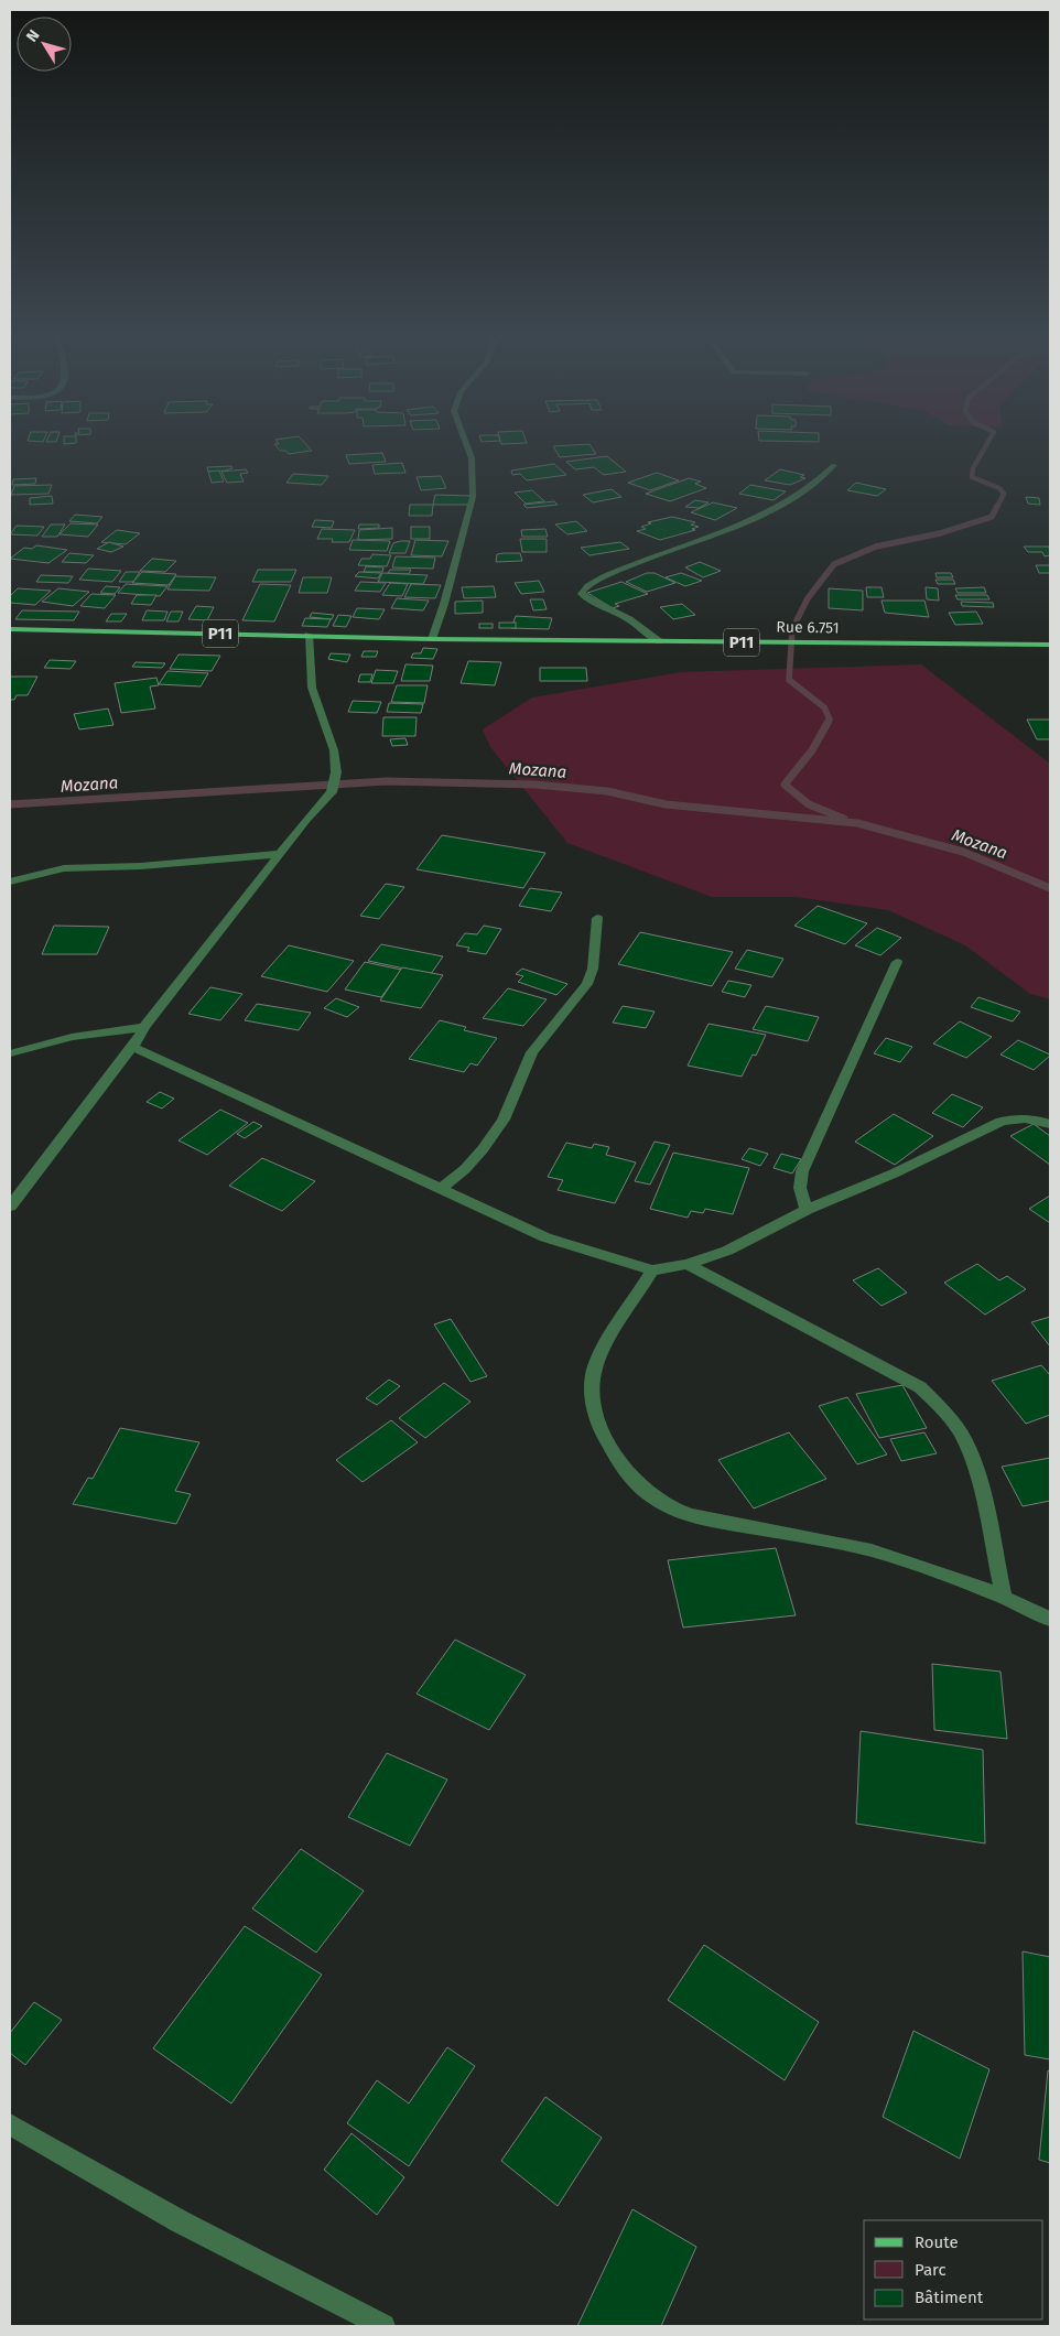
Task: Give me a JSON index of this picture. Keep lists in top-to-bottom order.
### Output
{
  "streets": {
    "main road": ["Rue 6.751", "P11"]
  },
  "crossings": [
    ["Rue 6.751", "P11"]
  ],
  "water": ["Mozana"],
  "legend": ["Route", "Parc", "Bâtiment"],
  "north": "top left"
}
